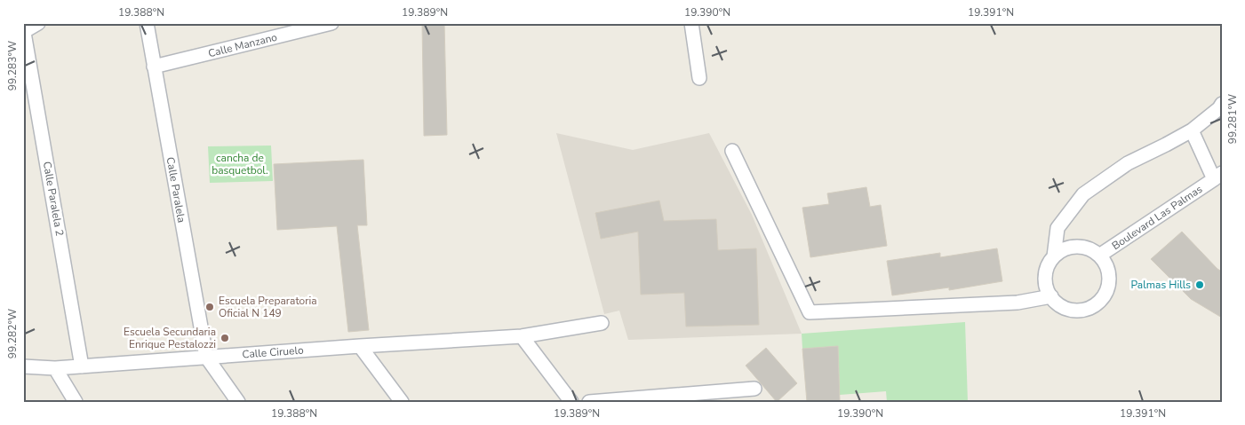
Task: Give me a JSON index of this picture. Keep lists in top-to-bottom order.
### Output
{
  "streets": {
    "street": [
      "Calle Manzano",
      "Calle Paralela",
      "Calle Paralela 2",
      "Boulevard Las Palmas",
      "Calle Ciruelo"
    ]
  },
  "crossings": [
    ["Calle Manzano", "Calle Paralela"],
    ["Calle Paralela", "Calle Ciruelo"],
    ["Calle Paralela 2", "Calle Ciruelo"]
  ],
  "parks": ["cancha de basquetbol."],
  "places": ["Palmas Hills", "Escuela Preparatoria Oficial N 149", "Escuela Secundaria Enrique Pestalozzi"],
  "coordinates": [
    "19.388°N",
    "19.389°N",
    "19.390°N",
    "19.391°N",
    "99.283°W",
    "99.281°W",
    "99.282°W"
  ]
}
